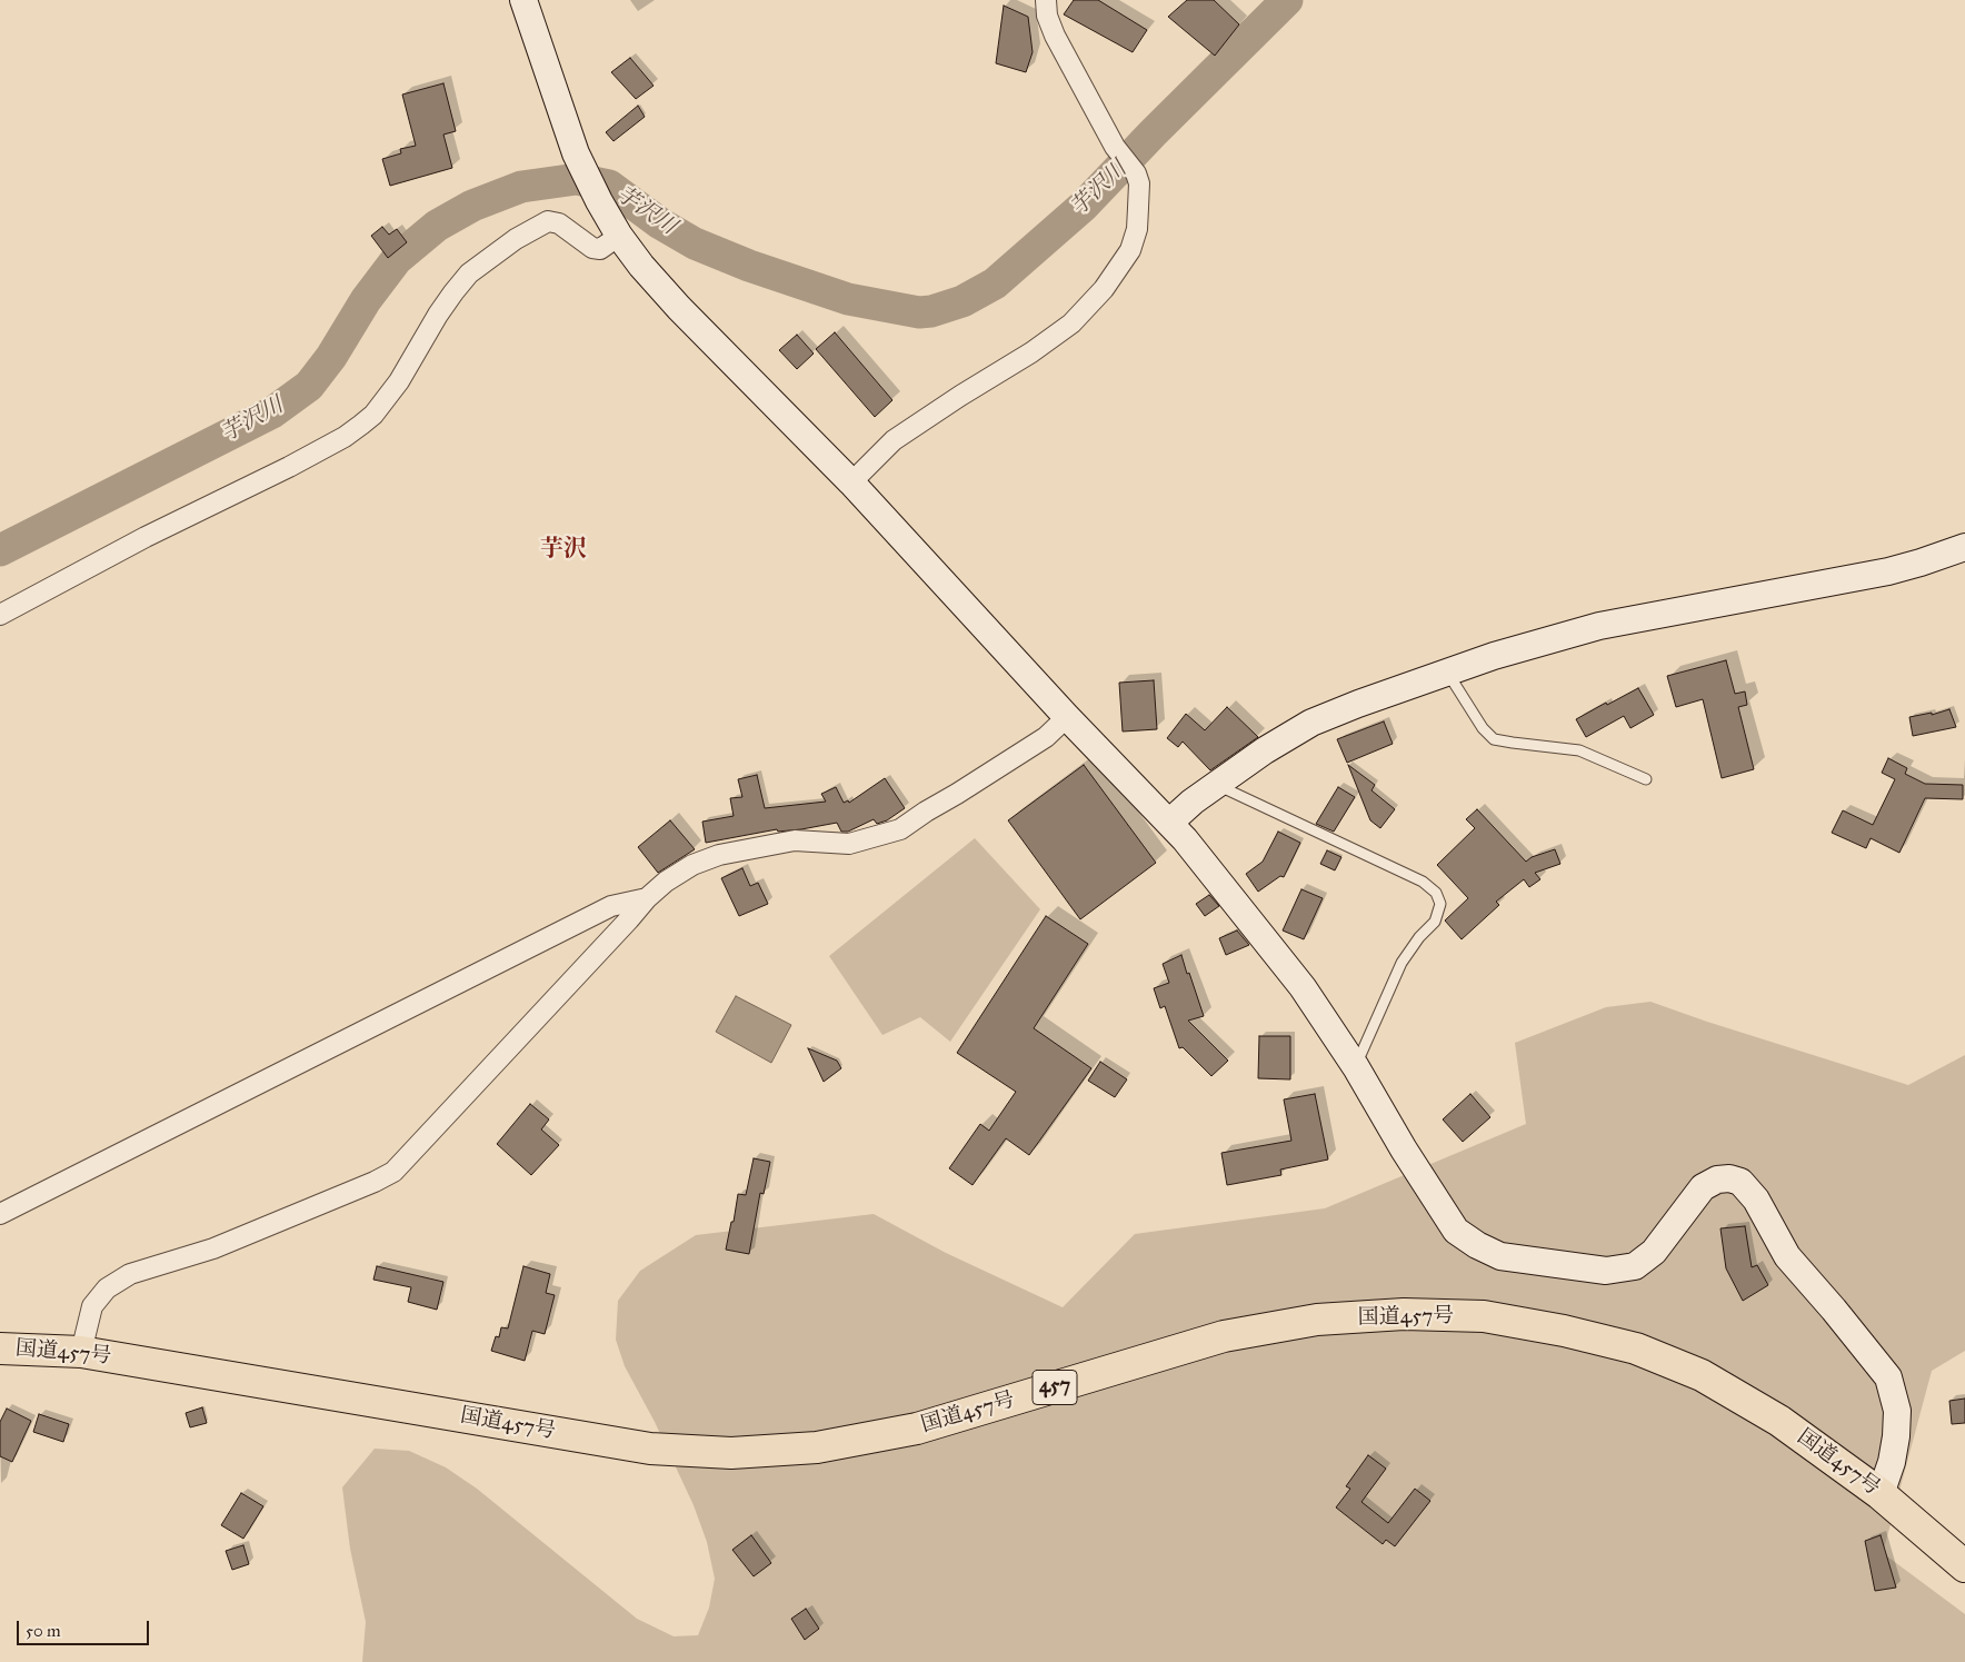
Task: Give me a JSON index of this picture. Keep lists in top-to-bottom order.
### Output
{
  "streets": {
    "highway": ["国道457号", "457"]
  },
  "districts": ["芋沢"],
  "water": ["芋沢川"],
  "scale_bar": "50 m"
}
